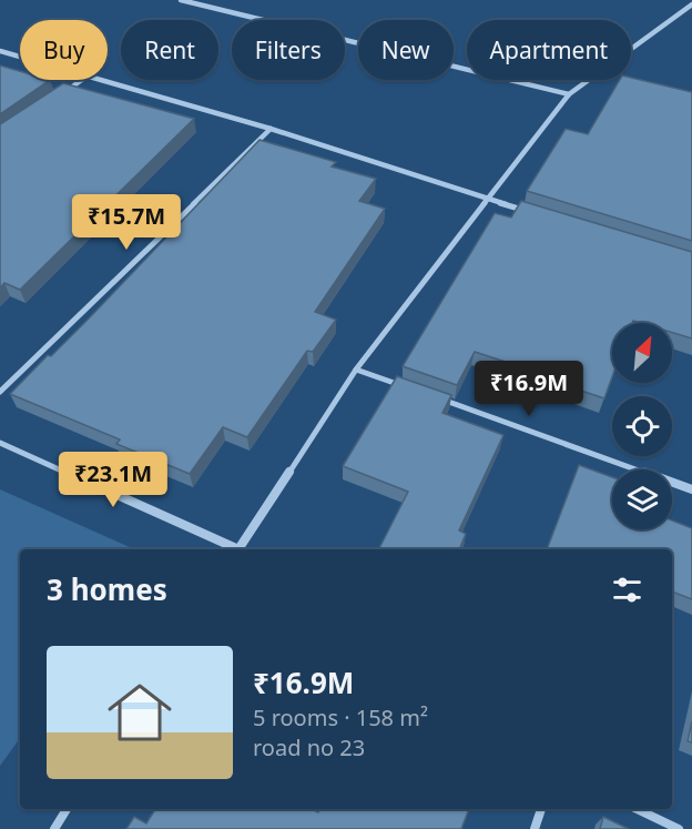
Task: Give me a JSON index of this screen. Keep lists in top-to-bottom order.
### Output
{
  "north": "top right",
  "page": {
    "chip": [
      "Buy",
      "Rent",
      "Filters",
      "New",
      "Apartment"
    ],
    "price": ["₹15.7M", "₹16.9M", "₹23.1M"],
    "heading": "3 homes",
    "list": [
      {
        "name": "₹16.9M",
        "note": "5 rooms · 158 m² · road no 23"
      }
    ]
  }
}
